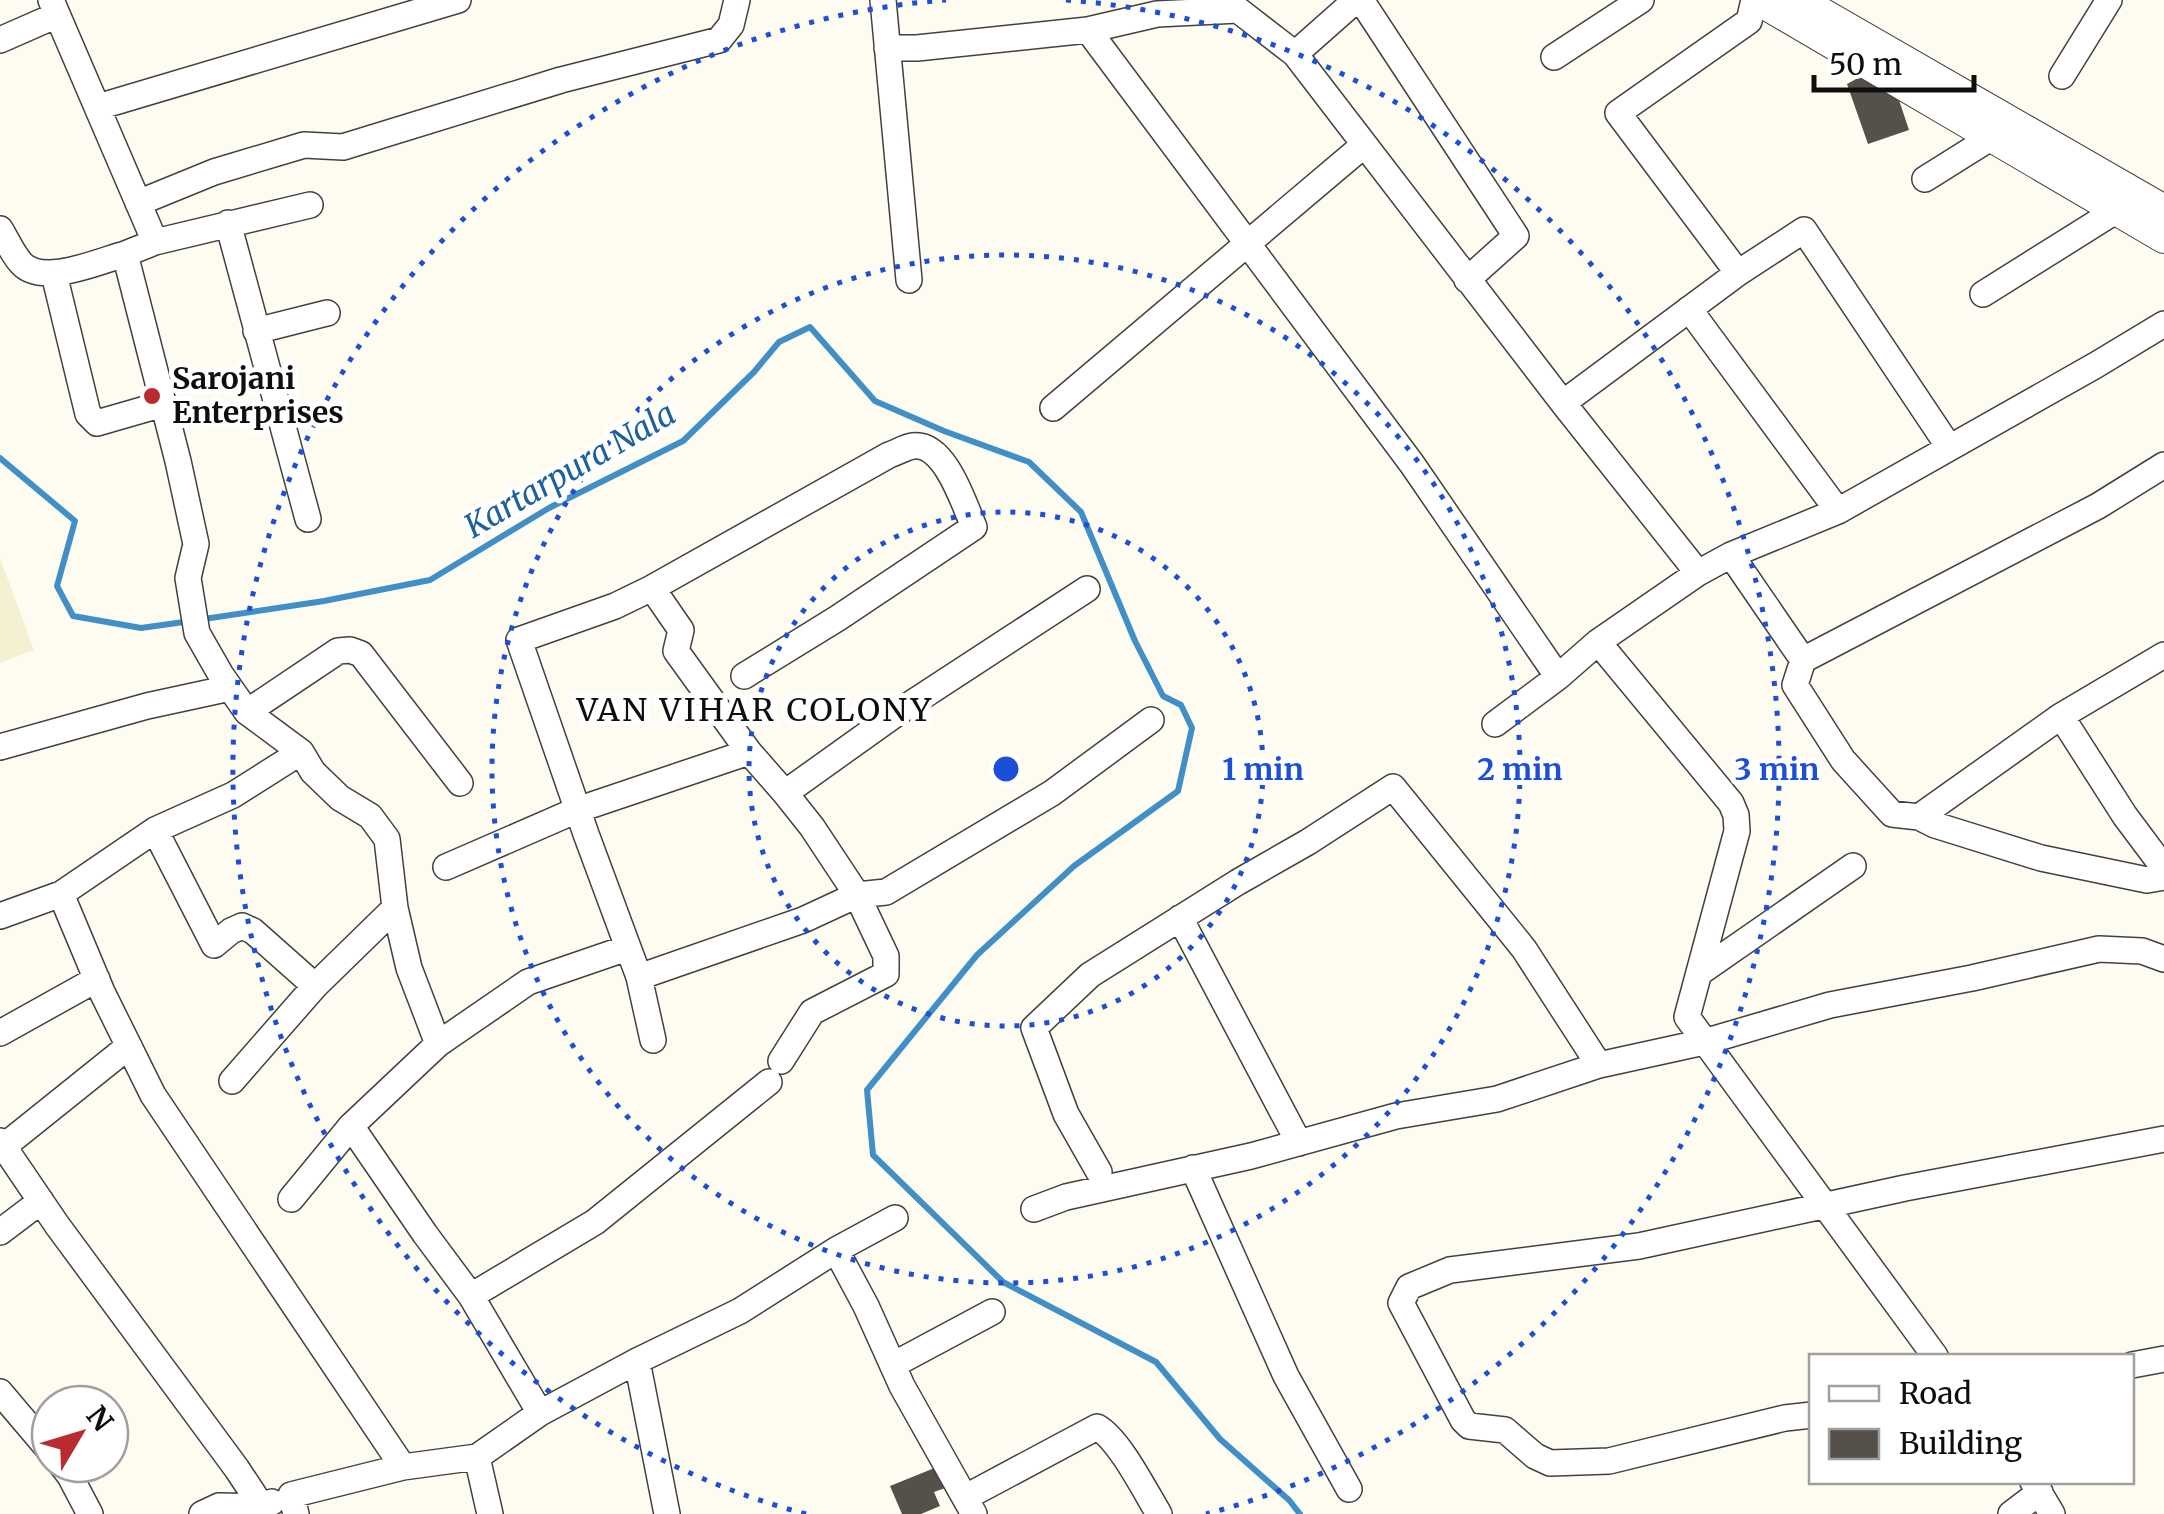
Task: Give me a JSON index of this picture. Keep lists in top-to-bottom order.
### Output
{
  "districts": ["VAN VIHAR COLONY"],
  "water": ["Kartarpura Nala"],
  "places": ["Sarojani Enterprises"],
  "legend": ["Road", "Building"],
  "scale_bar": "50 m",
  "north": "top right",
  "rings": ["1 min", "2 min", "3 min"]
}
